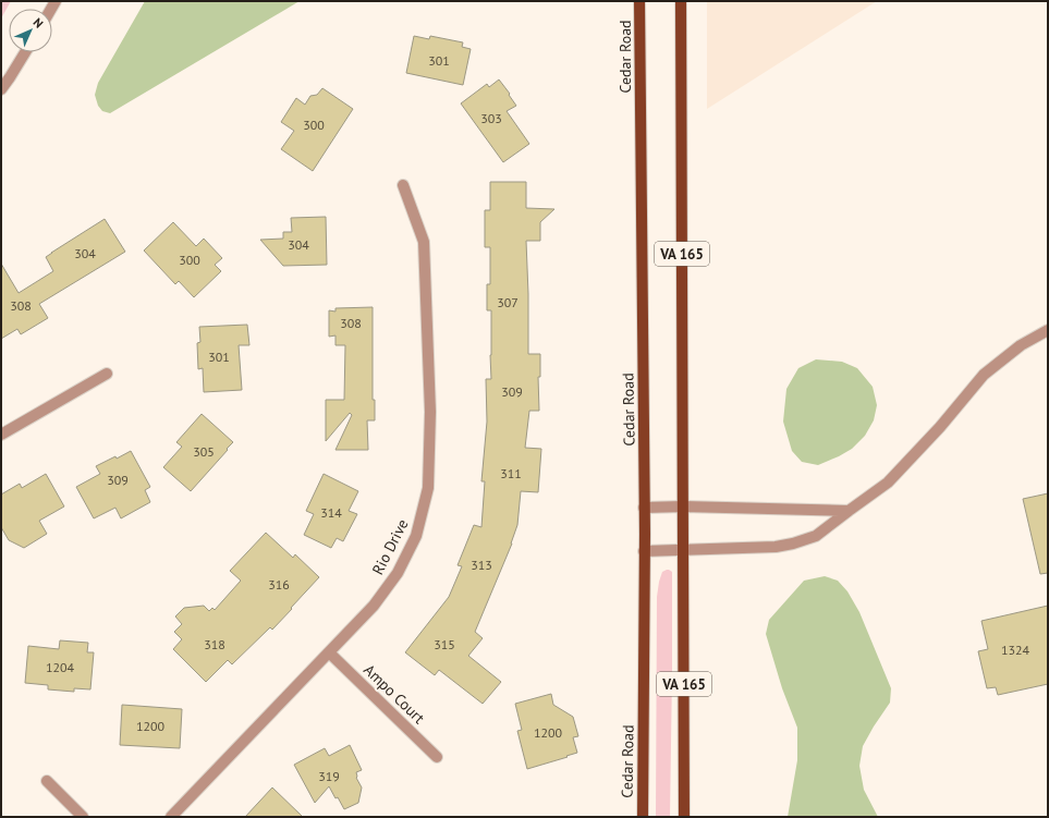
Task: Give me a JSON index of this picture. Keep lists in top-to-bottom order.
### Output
{
  "streets": {
    "main road": ["Cedar Road", "VA 165"],
    "street": ["Rio Drive", "Ampo Court"]
  },
  "crossings": [
    ["Rio Drive", "Ampo Court"]
  ],
  "house_numbers": [
    "301",
    "303",
    "300",
    "304",
    "304",
    "300",
    "307",
    "308",
    "308",
    "301",
    "309",
    "305",
    "311",
    "309",
    "314",
    "313",
    "316",
    "318",
    "315",
    "1324",
    "1204",
    "1200",
    "1200",
    "319"
  ],
  "north": "top right"
}
